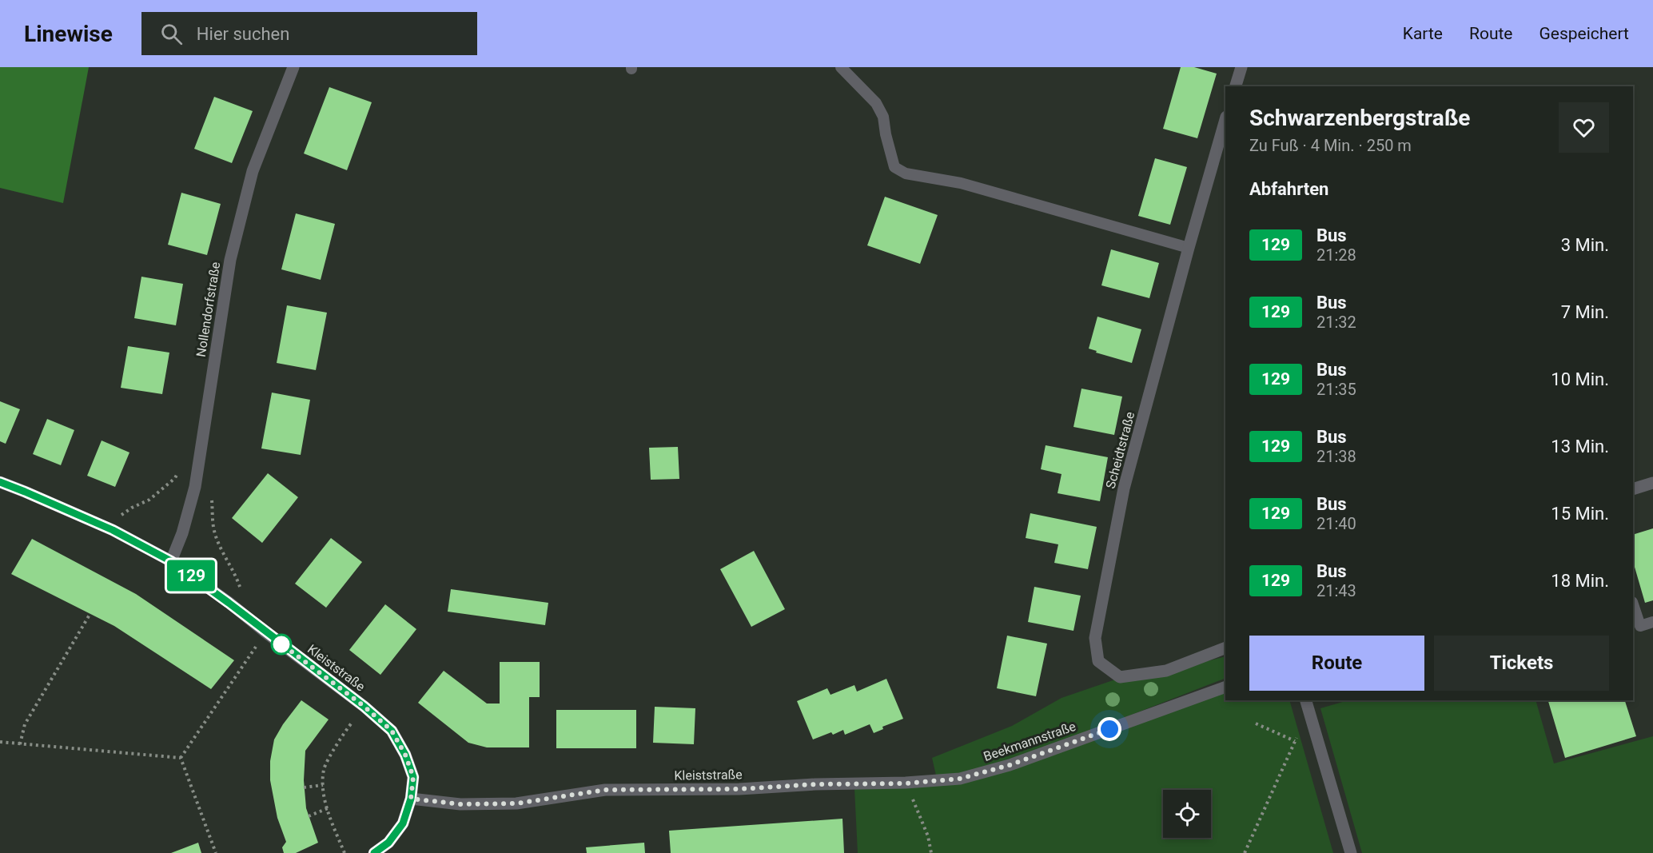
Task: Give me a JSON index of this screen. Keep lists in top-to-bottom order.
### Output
{
  "streets": {
    "street": [
      "Nollendorfstraße",
      "Scheidtstraße",
      "Kleiststraße",
      "Beekmannstraße"
    ]
  },
  "crossings": [
    ["Nollendorfstraße", "Kleiststraße"],
    ["Kleiststraße", "Beekmannstraße"]
  ],
  "lines": ["bus line 129"],
  "page": {
    "header": "Linewise",
    "search": "Hier suchen",
    "nav": ["Karte", "Route", "Gespeichert"],
    "on_map": "129",
    "heading": [
      ["Schwarzenbergstraße", "Zu Fuß · 4 Min. · 250 m"],
      "Abfahrten"
    ],
    "list": [
      {
        "mark": "129",
        "name": "Bus",
        "note": "21:28",
        "value": "3 Min."
      },
      {
        "mark": "129",
        "name": "Bus",
        "note": "21:32",
        "value": "7 Min."
      },
      {
        "mark": "129",
        "name": "Bus",
        "note": "21:35",
        "value": "10 Min."
      },
      {
        "mark": "129",
        "name": "Bus",
        "note": "21:38",
        "value": "13 Min."
      },
      {
        "mark": "129",
        "name": "Bus",
        "note": "21:40",
        "value": "15 Min."
      },
      {
        "mark": "129",
        "name": "Bus",
        "note": "21:43",
        "value": "18 Min."
      }
    ],
    "buttons": ["Route", "Tickets"]
  }
}
